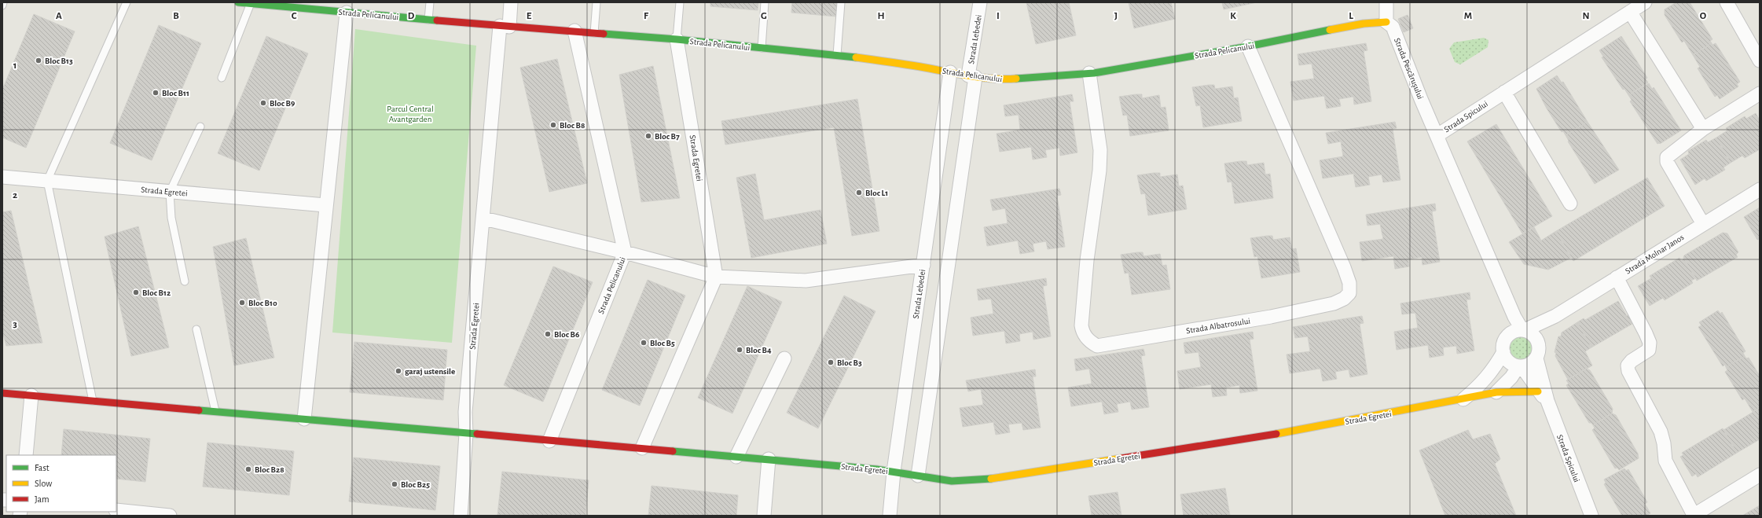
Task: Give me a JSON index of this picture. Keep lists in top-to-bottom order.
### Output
{
  "streets": {
    "street": [
      "Strada Pelicanului",
      "Strada Lebedei",
      "Strada Pescărușului",
      "Strada Spicului",
      "Strada Egretei",
      "Strada Molnar Janos",
      "Strada Albatrosului"
    ]
  },
  "crossings": [
    ["Strada Pelicanului", "Strada Lebedei"],
    ["Strada Pelicanului", "Strada Pescărușului"],
    ["Strada Pelicanului", "Strada Egretei"],
    ["Strada Pelicanului", "Strada Albatrosului"],
    ["Strada Lebedei", "Strada Egretei"],
    ["Strada Pescărușului", "Strada Spicului"],
    ["Strada Spicului", "Strada Molnar Janos"]
  ],
  "parks": ["Parcul Central Avantgarden"],
  "places": [
    "Bloc B13",
    "Bloc B11",
    "Bloc B9",
    "Bloc B8",
    "Bloc B7",
    "Bloc L1",
    "Bloc B12",
    "Bloc B10",
    "Bloc B6",
    "Bloc B5",
    "Bloc B4",
    "Bloc B3",
    "garaj ustensile",
    "Bloc B28",
    "Bloc B25"
  ],
  "legend": ["Fast", "Slow", "Jam"],
  "grid": {
    "columns": [
      "A",
      "B",
      "C",
      "D",
      "E",
      "F",
      "G",
      "H",
      "I",
      "J",
      "K",
      "L",
      "M",
      "N",
      "O"
    ],
    "rows": ["1", "2", "3"]
  }
}
